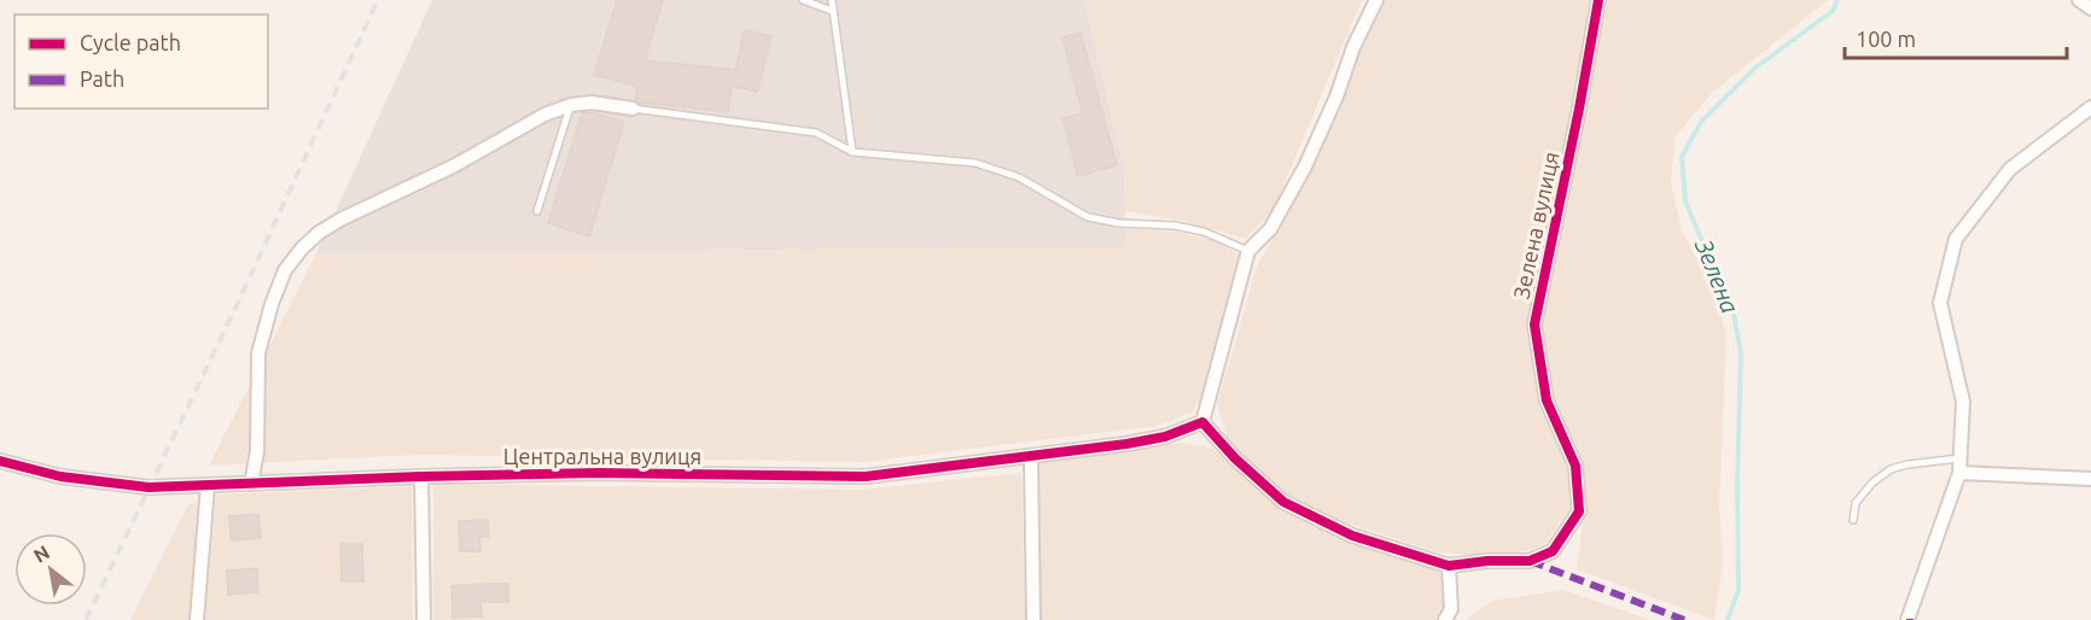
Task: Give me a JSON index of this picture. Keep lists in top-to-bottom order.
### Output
{
  "streets": {
    "street": ["Зелена вулиця", "Центральна вулиця"]
  },
  "water": ["Зелена"],
  "legend": ["Cycle path", "Path"],
  "scale_bar": "100 m",
  "north": "top left"
}
